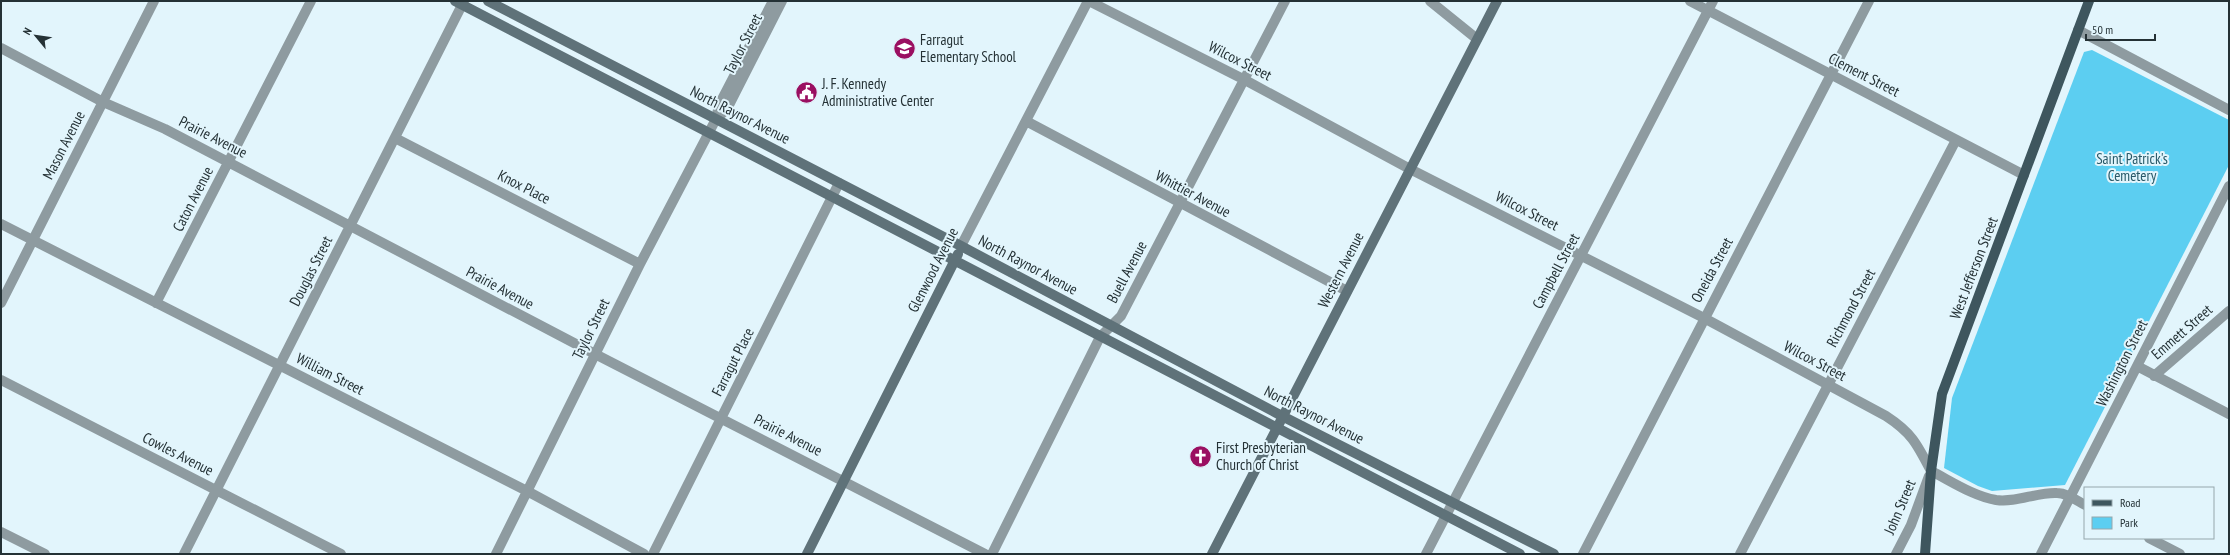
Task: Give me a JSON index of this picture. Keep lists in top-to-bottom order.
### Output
{
  "streets": {
    "main road": [
      "North Raynor Avenue",
      "West Jefferson Street",
      "Glenwood Avenue",
      "Western Avenue"
    ],
    "street": [
      "Taylor Street",
      "Wilcox Street",
      "Clement Street",
      "Prairie Avenue",
      "Mason Avenue",
      "Knox Place",
      "Whittier Avenue",
      "Caton Avenue",
      "Oneida Street",
      "Douglas Street",
      "Campbell Street",
      "Buell Avenue",
      "Richmond Street",
      "Emmett Street",
      "Farragut Place",
      "Washington Street",
      "William Street",
      "Cowles Avenue",
      "John Street"
    ]
  },
  "crossings": [
    ["Taylor Street", "North Raynor Avenue"],
    ["Taylor Street", "Prairie Avenue"],
    ["Taylor Street", "Knox Place"],
    ["Taylor Street", "William Street"],
    ["Wilcox Street", "West Jefferson Street"],
    ["Wilcox Street", "Glenwood Avenue"],
    ["Wilcox Street", "Western Avenue"],
    ["Wilcox Street", "Oneida Street"],
    ["Wilcox Street", "Campbell Street"],
    ["Wilcox Street", "Buell Avenue"],
    ["Wilcox Street", "Richmond Street"],
    ["Wilcox Street", "John Street"],
    ["Clement Street", "West Jefferson Street"],
    ["Clement Street", "Oneida Street"],
    ["Clement Street", "Campbell Street"],
    ["Clement Street", "Richmond Street"],
    ["North Raynor Avenue", "Glenwood Avenue"],
    ["North Raynor Avenue", "Western Avenue"],
    ["North Raynor Avenue", "Douglas Street"],
    ["North Raynor Avenue", "Campbell Street"],
    ["North Raynor Avenue", "Buell Avenue"],
    ["North Raynor Avenue", "Farragut Place"],
    ["Prairie Avenue", "Mason Avenue"],
    ["Prairie Avenue", "Caton Avenue"],
    ["Prairie Avenue", "Glenwood Avenue"],
    ["Prairie Avenue", "Douglas Street"],
    ["Prairie Avenue", "Farragut Place"],
    ["Mason Avenue", "William Street"],
    ["Knox Place", "Douglas Street"],
    ["Whittier Avenue", "Glenwood Avenue"],
    ["Whittier Avenue", "Western Avenue"],
    ["Whittier Avenue", "Buell Avenue"],
    ["Caton Avenue", "William Street"],
    ["West Jefferson Street", "John Street"],
    ["Douglas Street", "William Street"],
    ["Douglas Street", "Cowles Avenue"]
  ],
  "parks": ["Saint Patrick's Cemetery"],
  "places": {
    "school or university": ["Farragut Elementary School"],
    "public building": ["J. F. Kennedy Administrative Center"],
    "church": ["First Presbyterian Church of Christ"]
  },
  "legend": ["Road", "Park"],
  "scale_bar": "50 m",
  "north": "top left"
}
